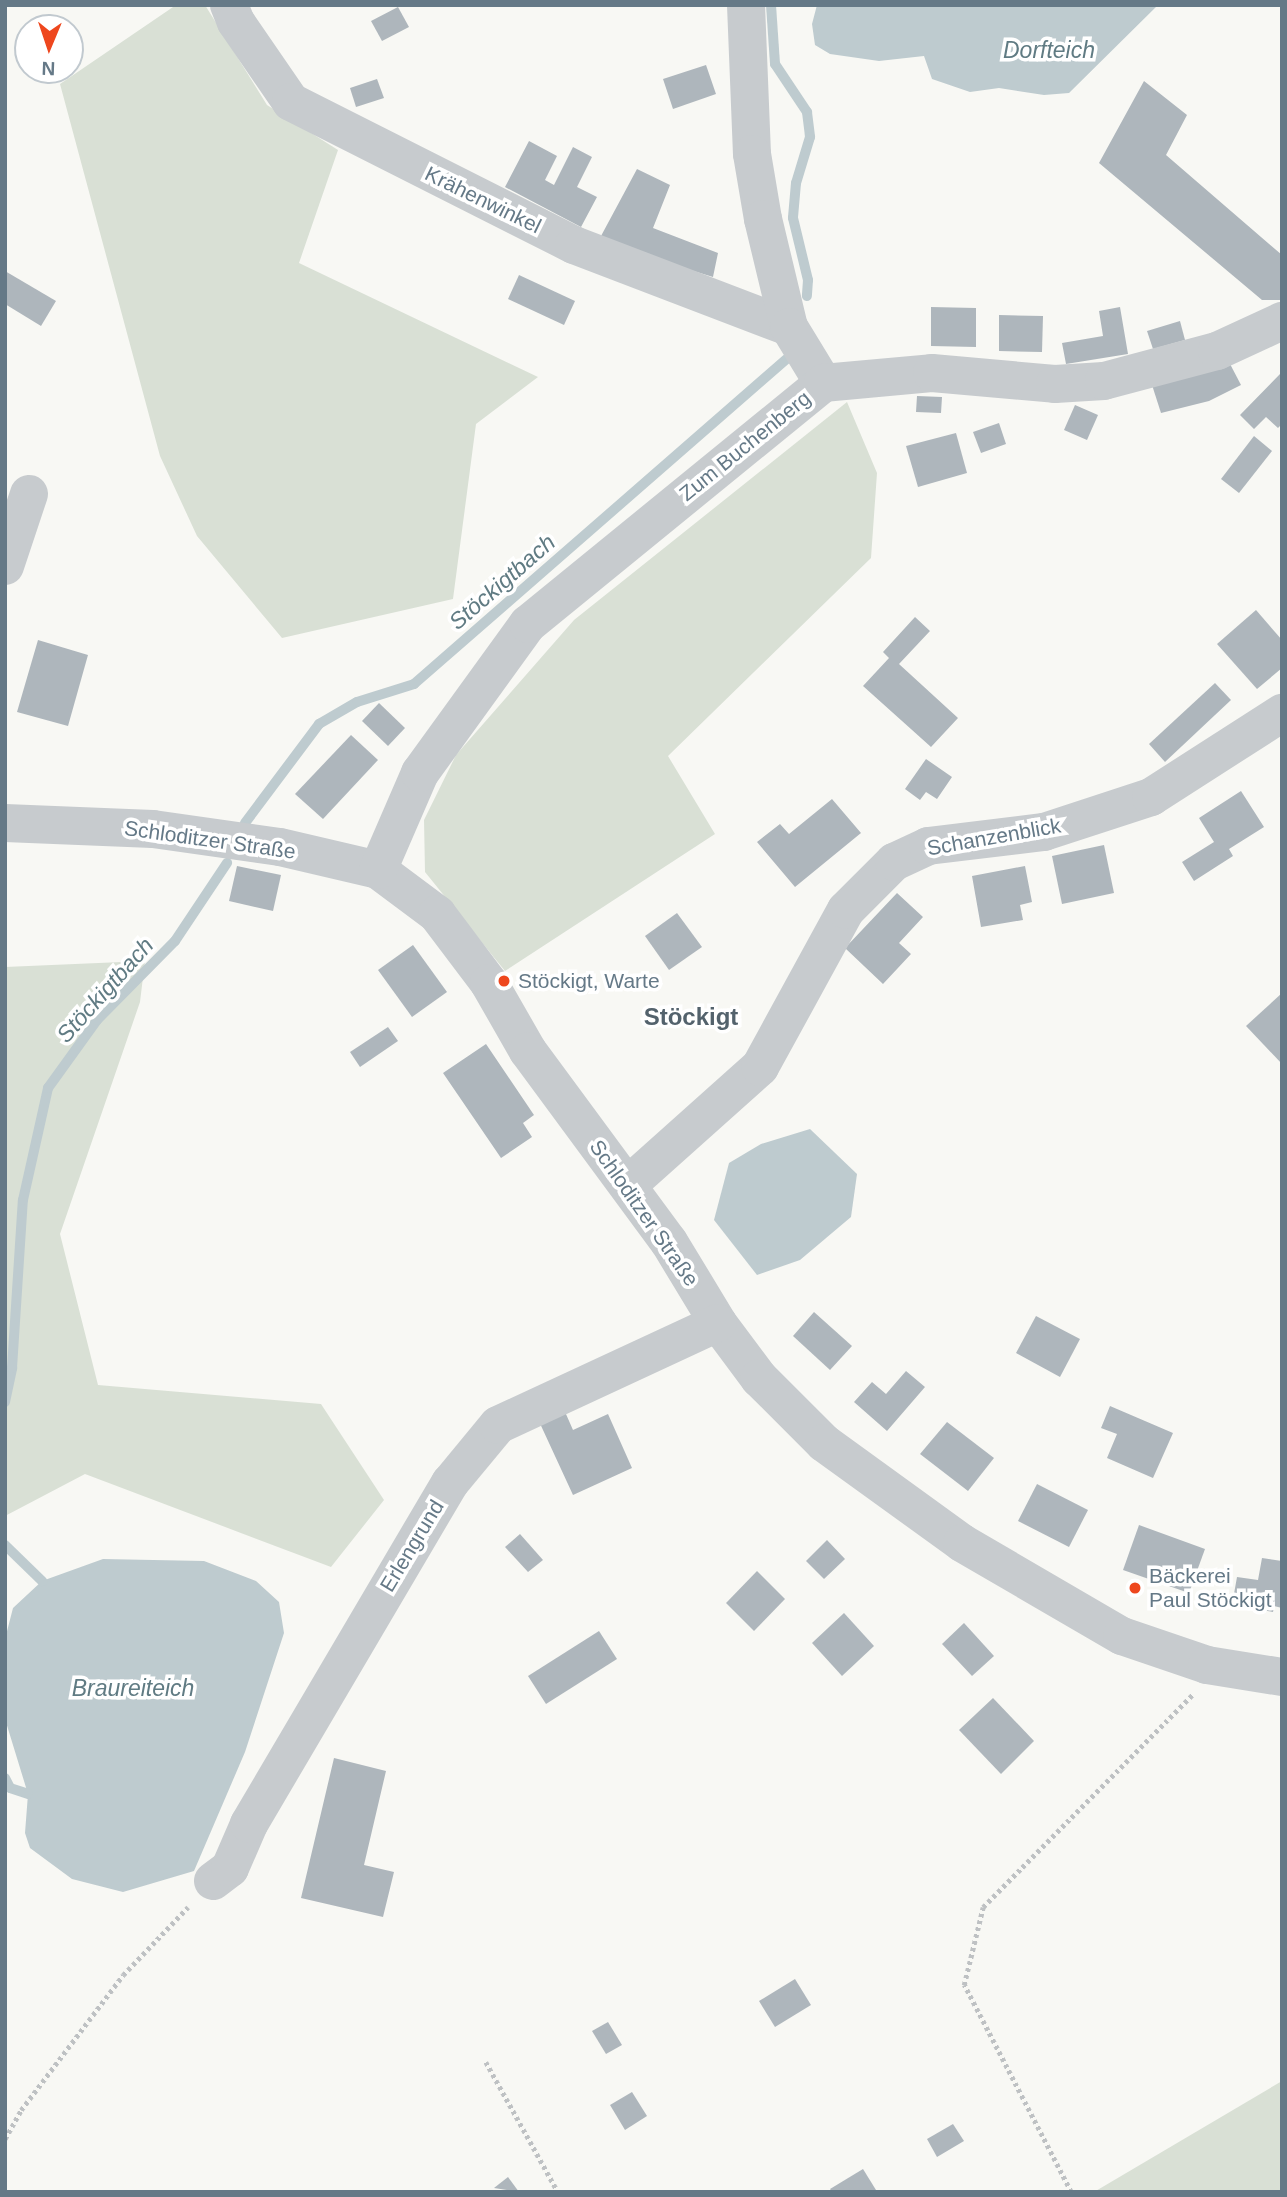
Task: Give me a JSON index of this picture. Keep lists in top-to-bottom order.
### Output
{
  "streets": {
    "street": [
      "Krähenwinkel",
      "Zum Buchenberg",
      "Schanzenblick",
      "Schloditzer Straße",
      "Erlengrund"
    ]
  },
  "crossings": [
    ["Zum Buchenberg", "Schloditzer Straße"],
    ["Schanzenblick", "Schloditzer Straße"],
    ["Schloditzer Straße", "Erlengrund"]
  ],
  "districts": ["Stöckigt"],
  "water": ["Dorfteich", "Stöckigtbach", "Braureiteich"],
  "places": ["Stöckigt, Warte", "Bäckerei Paul Stöckigt"],
  "north": "bottom"
}
